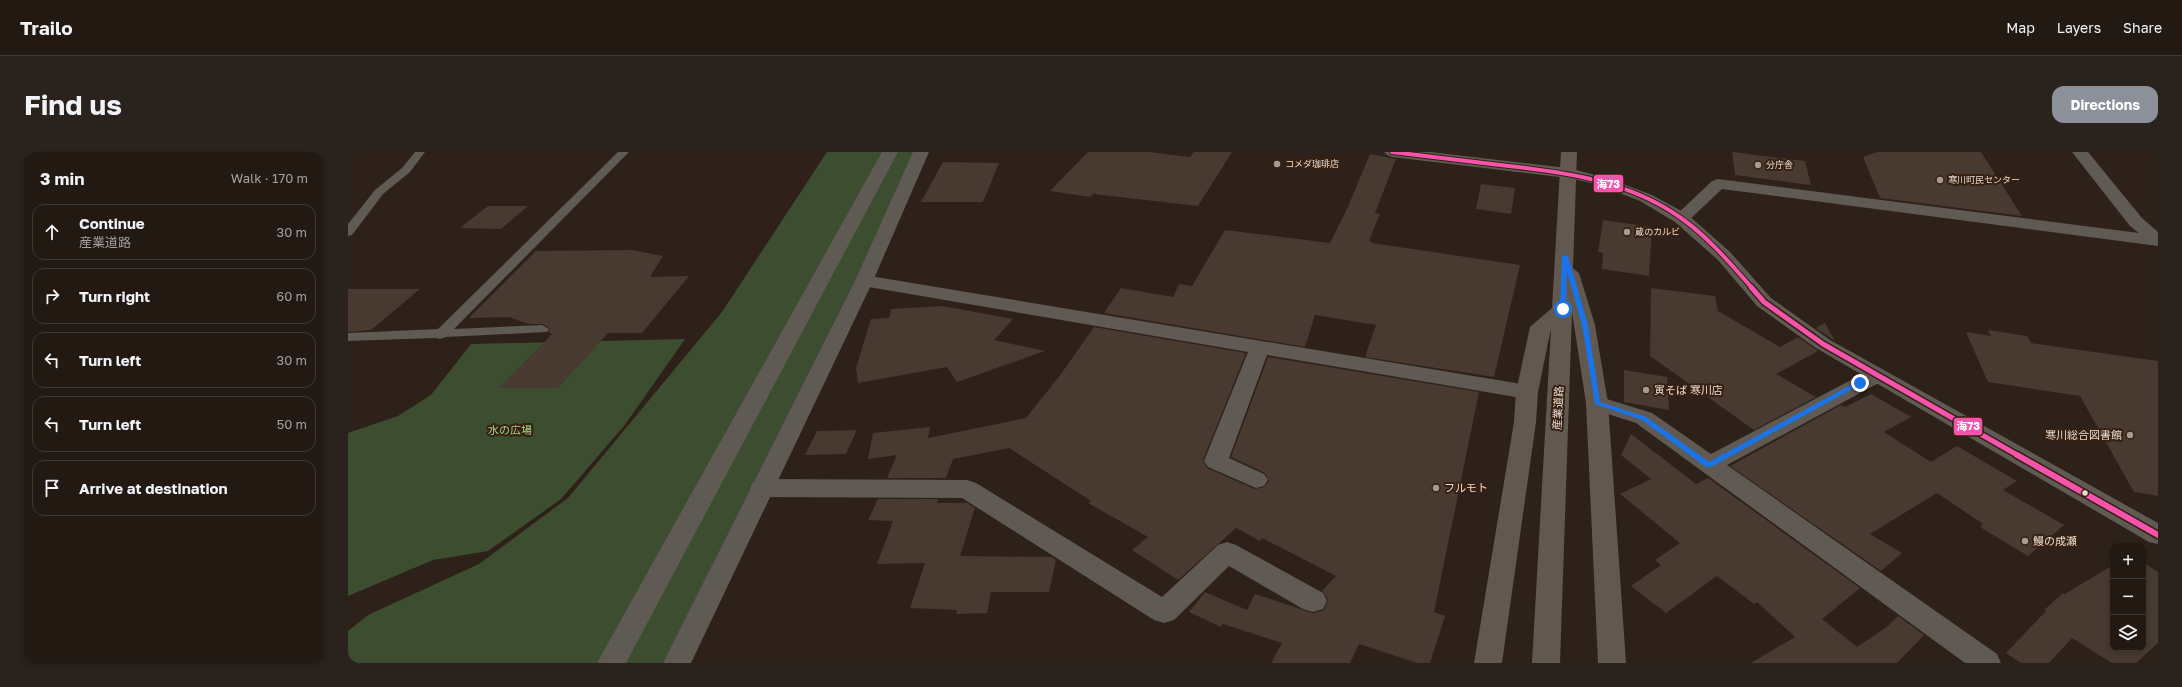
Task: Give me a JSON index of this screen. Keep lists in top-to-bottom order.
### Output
{
  "streets": {
    "main road": ["産業道路"]
  },
  "parks": ["水の広場"],
  "places": [
    "コメダ珈琲店",
    "分庁舎",
    "寒川町民センター",
    "蔵のカルビ",
    "寅そば 寒川店",
    "寒川総合図書館",
    "フルモト",
    "鰻の成瀬"
  ],
  "lines": ["transit line 海73"],
  "page": {
    "header": "Trailo",
    "nav": ["Map", "Layers", "Share"],
    "buttons": "Directions",
    "title": "Find us",
    "heading": ["3 min", "Walk · 170 m"],
    "list": [
      ["Continue", "産業道路", "30 m"],
      ["Turn right", "60 m"],
      ["Turn left", "30 m"],
      ["Turn left", "50 m"],
      "Arrive at destination"
    ],
    "map_buttons": ["+", "−"]
  }
}
